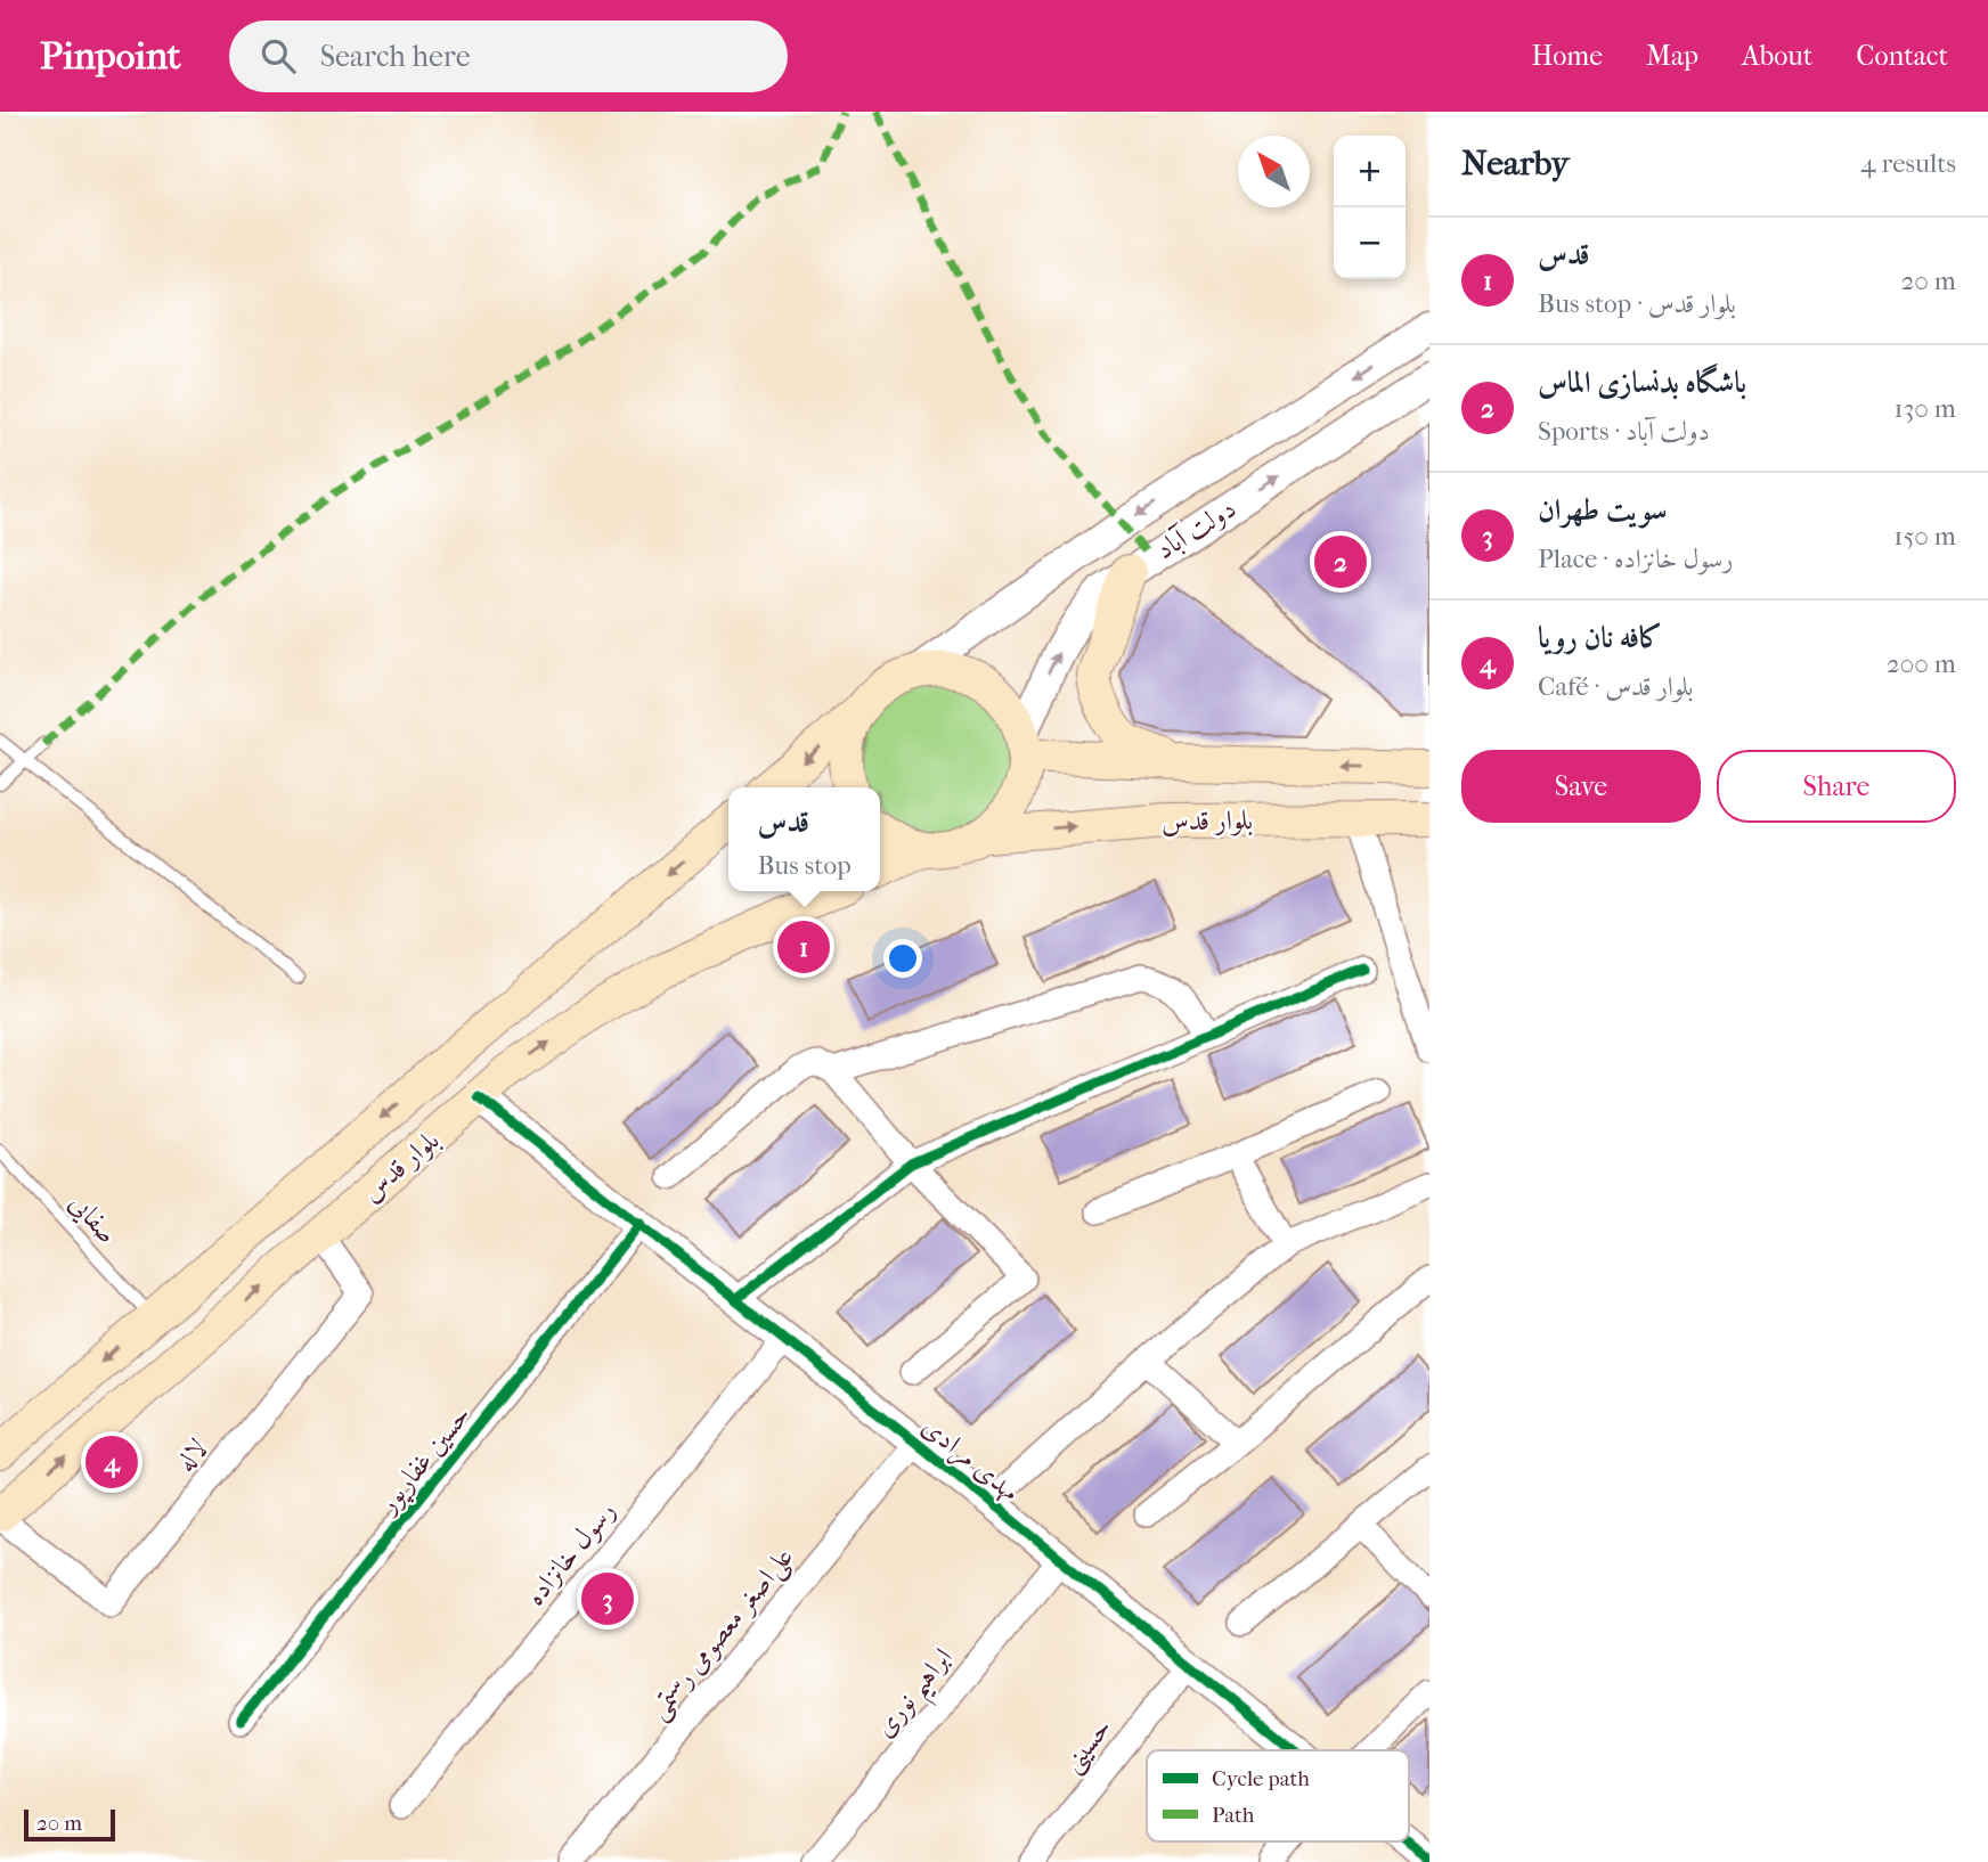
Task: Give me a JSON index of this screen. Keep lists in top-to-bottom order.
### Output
{
  "streets": {
    "main road": ["بلوار قدس"],
    "street": [
      "دولت آباد",
      "لاله",
      "حسین غفارپور",
      "مهدی مرادی",
      "رسول خانزاده",
      "علی‌اصغر معصومی رستمی",
      "ابراهیم نوری",
      "حسینی"
    ],
    "lane": ["صفایی"]
  },
  "crossings": [
    ["دولت آباد", "بلوار قدس"],
    ["بلوار قدس", "صفایی"],
    ["بلوار قدس", "لاله"],
    ["بلوار قدس", "مهدی مرادی"],
    ["حسین غفارپور", "مهدی مرادی"],
    ["مهدی مرادی", "رسول خانزاده"],
    ["مهدی مرادی", "علی‌اصغر معصومی رستمی"],
    ["مهدی مرادی", "ابراهیم نوری"],
    ["مهدی مرادی", "حسینی"]
  ],
  "legend": ["Cycle path", "Path"],
  "scale_bar": "20 m",
  "north": "top left",
  "page": {
    "header": "Pinpoint",
    "search": "Search here",
    "nav": [
      "Home",
      "Map",
      "About",
      "Contact"
    ],
    "heading": ["Nearby", "4 results"],
    "map_buttons": ["+", "−"],
    "list": [
      {
        "mark": "1",
        "name": "قدس",
        "note": "Bus stop · بلوار قدس",
        "value": "20 m"
      },
      {
        "mark": "2",
        "name": "باشگاه بدنسازی الماس",
        "note": "Sports · دولت آباد",
        "value": "130 m"
      },
      {
        "mark": "3",
        "name": "سويت طهران",
        "note": "Place · رسول خانزاده",
        "value": "150 m"
      },
      {
        "mark": "4",
        "name": "کافه نان رویا",
        "note": "Café · بلوار قدس",
        "value": "200 m"
      }
    ],
    "pins": [
      "2",
      "1",
      "4",
      "3"
    ],
    "buttons": ["Save", "Share"],
    "popup": ["قدس", "Bus stop"],
    "scale": "20 m"
  }
}
